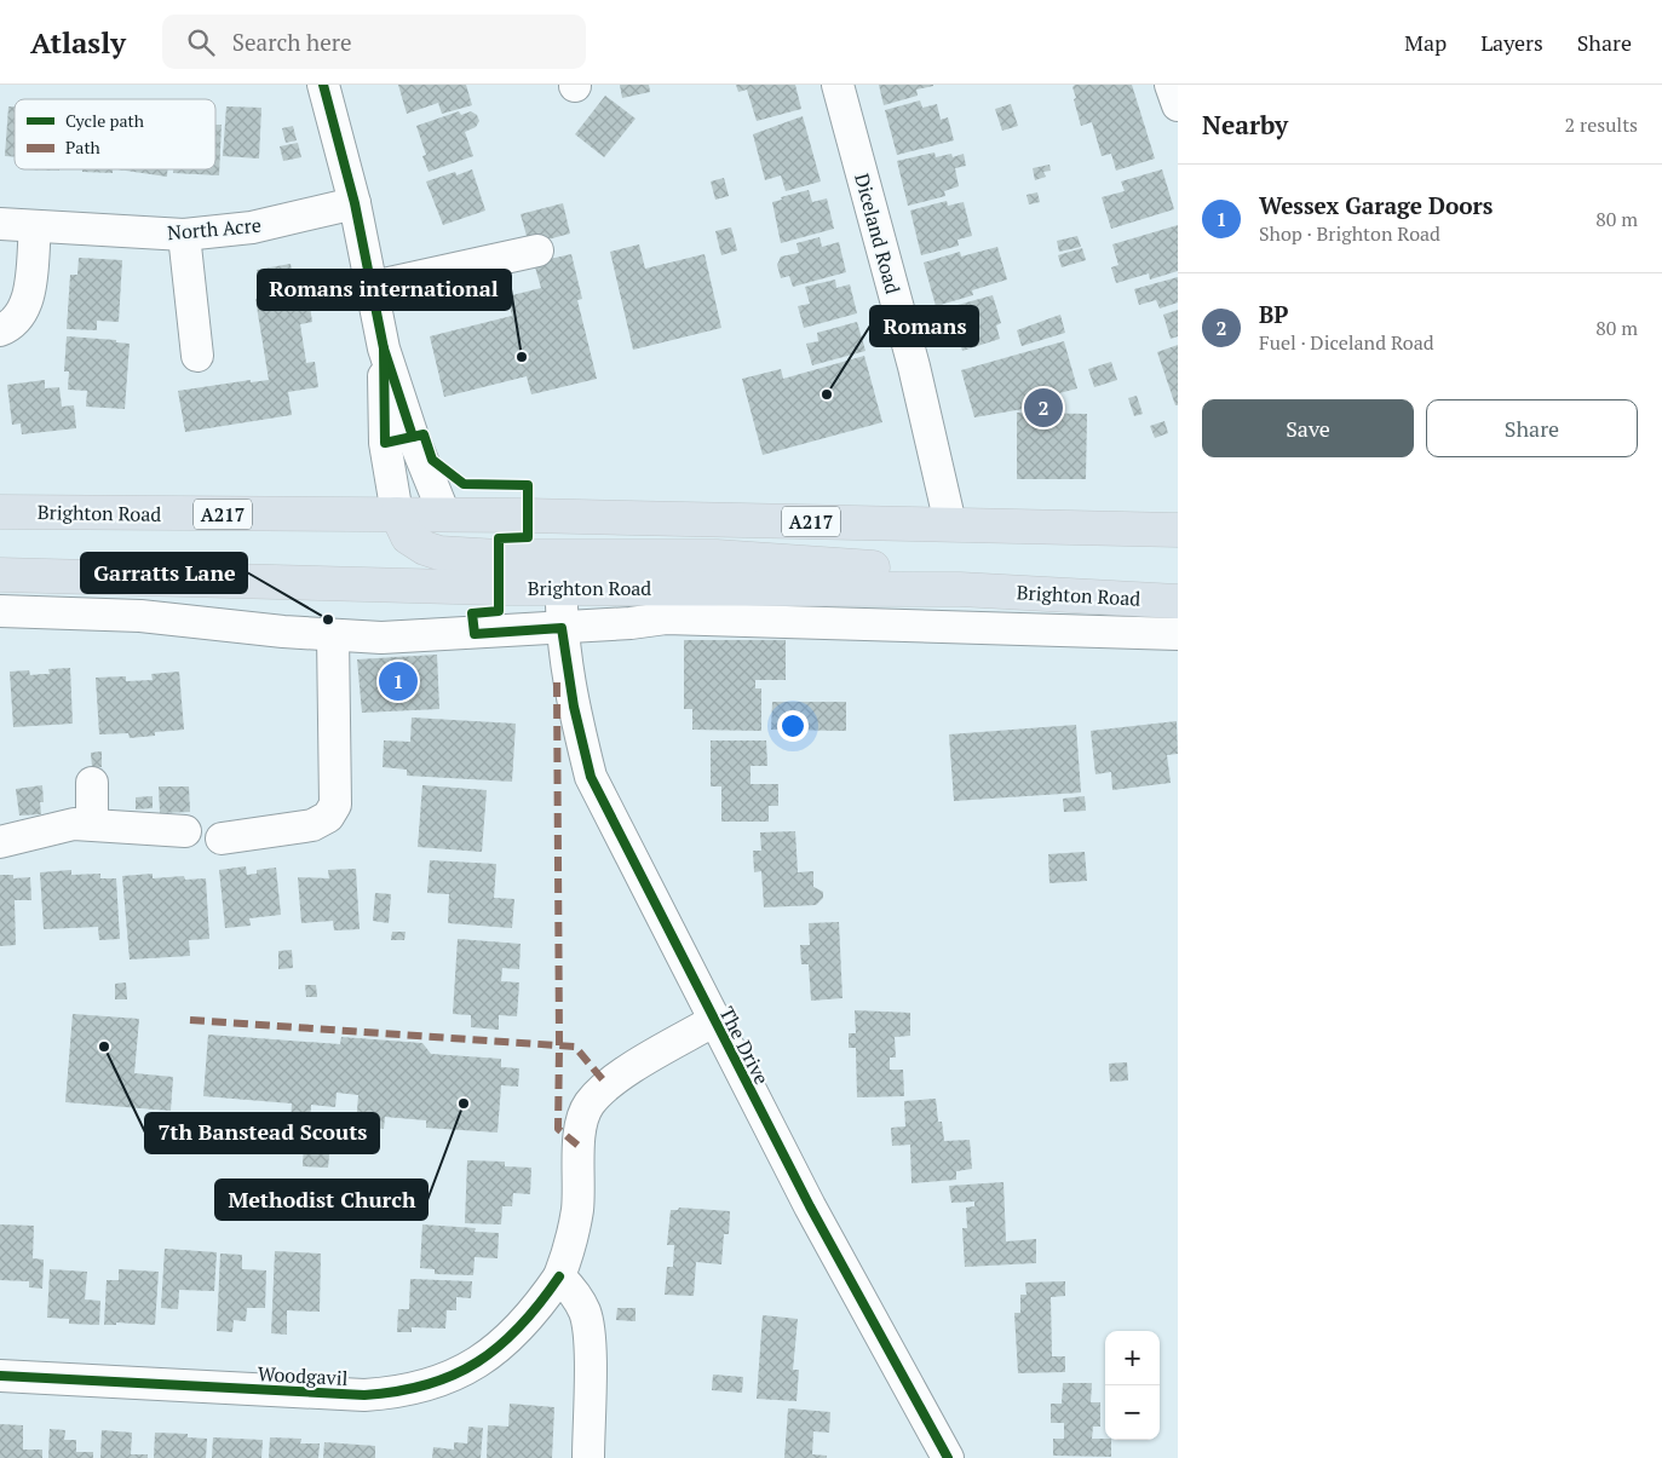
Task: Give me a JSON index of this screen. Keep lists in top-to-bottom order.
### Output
{
  "streets": {
    "highway": ["Brighton Road", "A217"],
    "street": [
      "North Acre",
      "Diceland Road",
      "The Drive",
      "Woodgavil"
    ]
  },
  "crossings": [
    ["Diceland Road", "Brighton Road"],
    ["Brighton Road", "The Drive"],
    ["The Drive", "Woodgavil"]
  ],
  "places": [
    "Romans international",
    "Romans",
    "Garratts Lane",
    "7th Banstead Scouts",
    "Methodist Church"
  ],
  "legend": ["Cycle path", "Path"],
  "page": {
    "header": "Atlasly",
    "search": "Search here",
    "nav": ["Map", "Layers", "Share"],
    "heading": ["Nearby", "2 results"],
    "list": [
      {
        "mark": "1",
        "name": "Wessex Garage Doors",
        "note": "Shop · Brighton Road",
        "value": "80 m"
      },
      {
        "mark": "2",
        "name": "BP",
        "note": "Fuel · Diceland Road",
        "value": "80 m"
      }
    ],
    "buttons": ["Save", "Share"],
    "pins": ["2", "1"],
    "map_buttons": ["+", "−"]
  }
}
